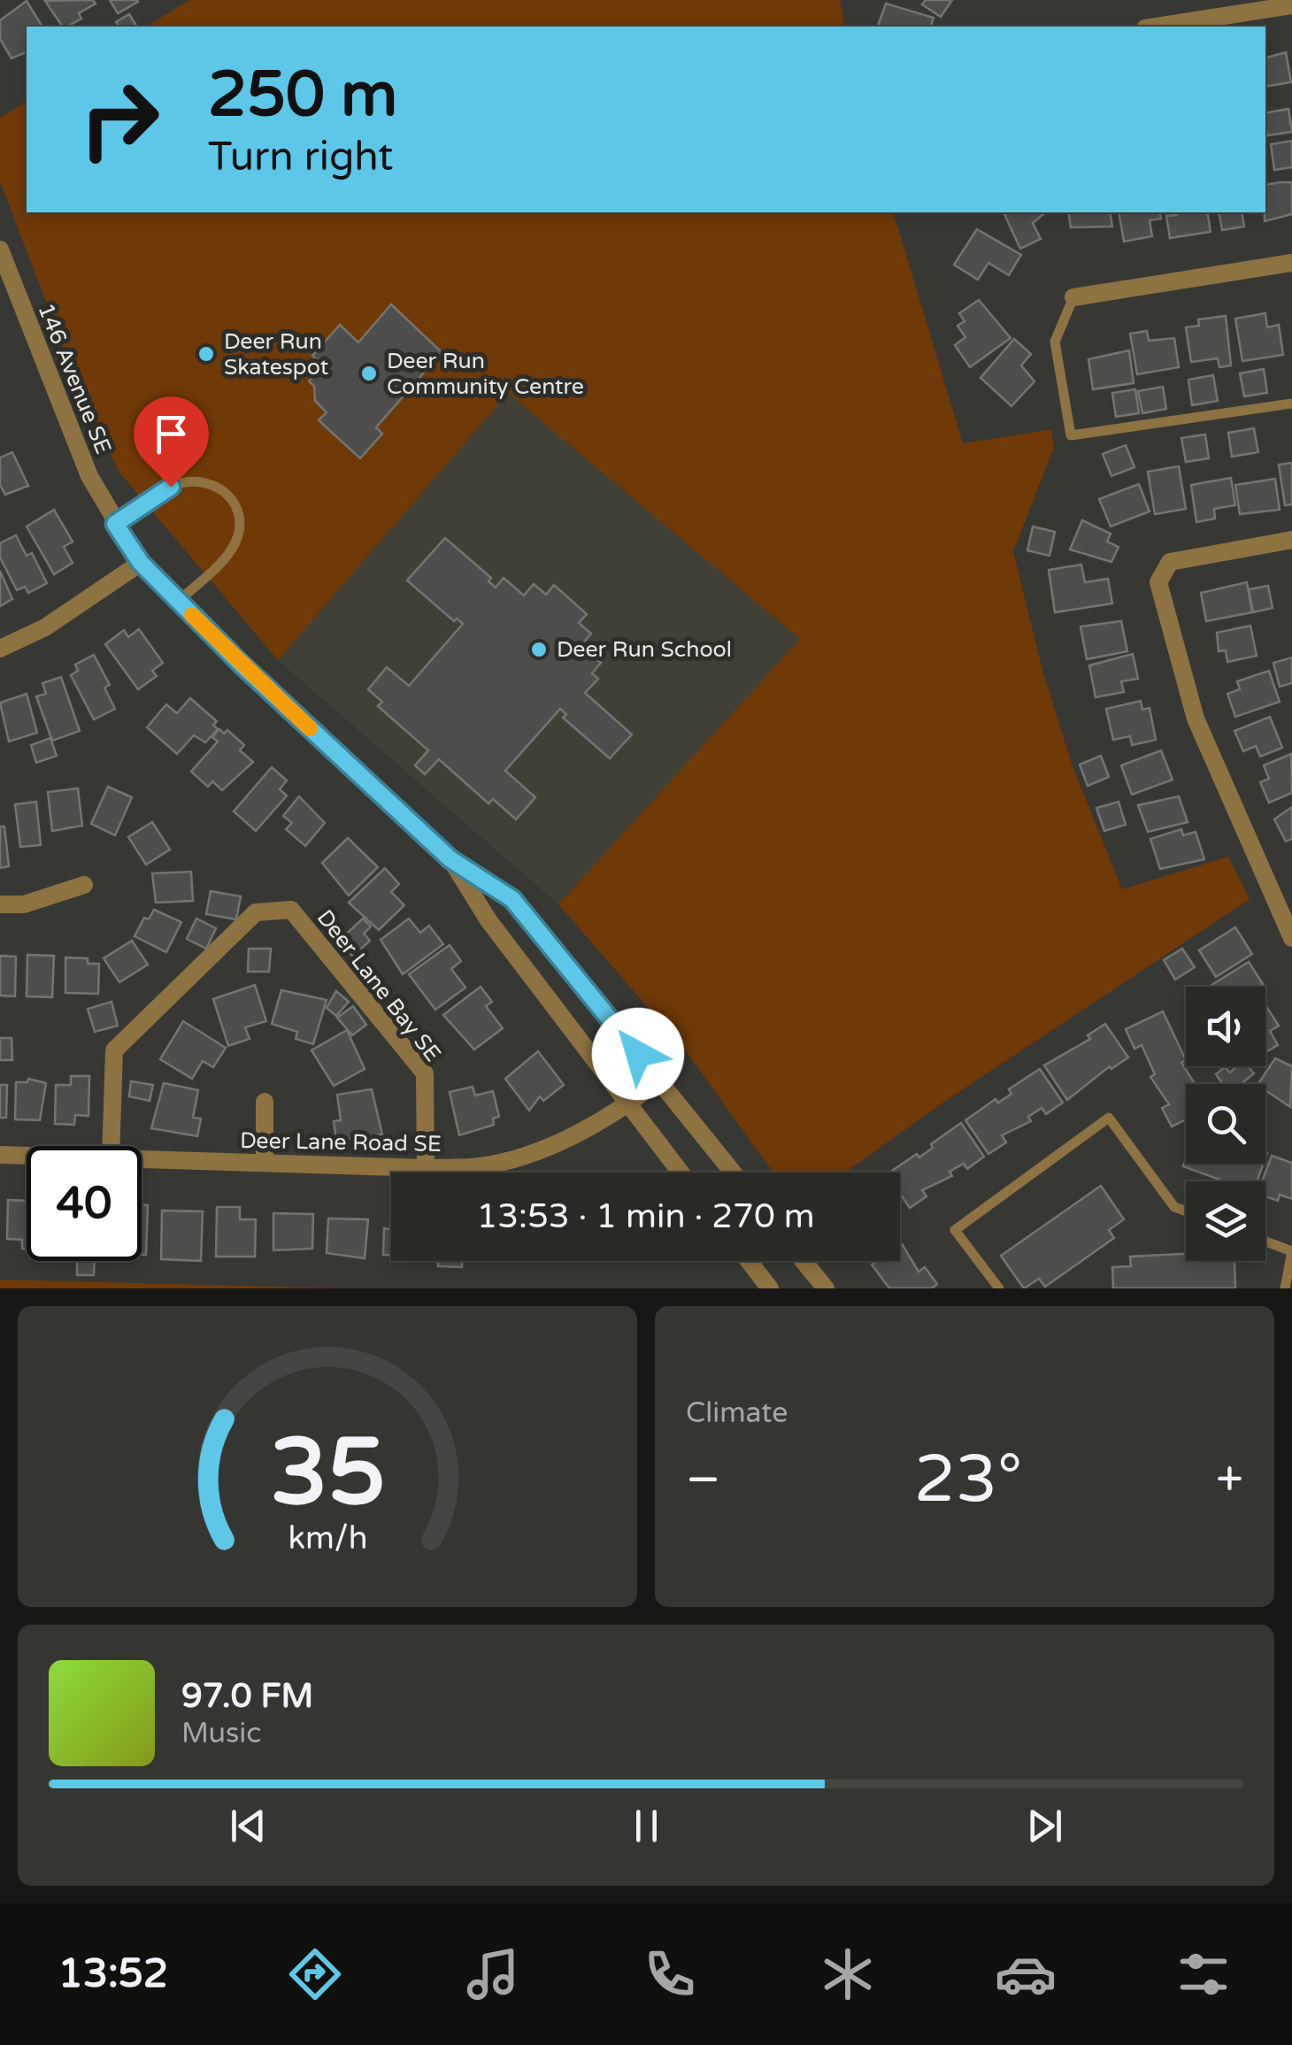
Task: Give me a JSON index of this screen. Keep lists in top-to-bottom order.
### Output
{
  "streets": {
    "street": ["146 Avenue SE", "Deer Lane Bay SE", "Deer Lane Road SE"]
  },
  "crossings": [
    ["146 Avenue SE", "Deer Lane Road SE"],
    ["Deer Lane Bay SE", "Deer Lane Road SE"]
  ],
  "places": ["Deer Run Skatespot", "Deer Run Community Centre", "Deer Run School"],
  "page": {
    "turn": ["250 m", "Turn right"],
    "limit": "40",
    "trip": "13:53 · 1 min · 270 m",
    "tile": "Climate",
    "heat": ["−", "23°", "+"],
    "song": ["97.0 FM", "Music"],
    "tabs": "13:52",
    "gauge": ["35", "km/h"]
  }
}
